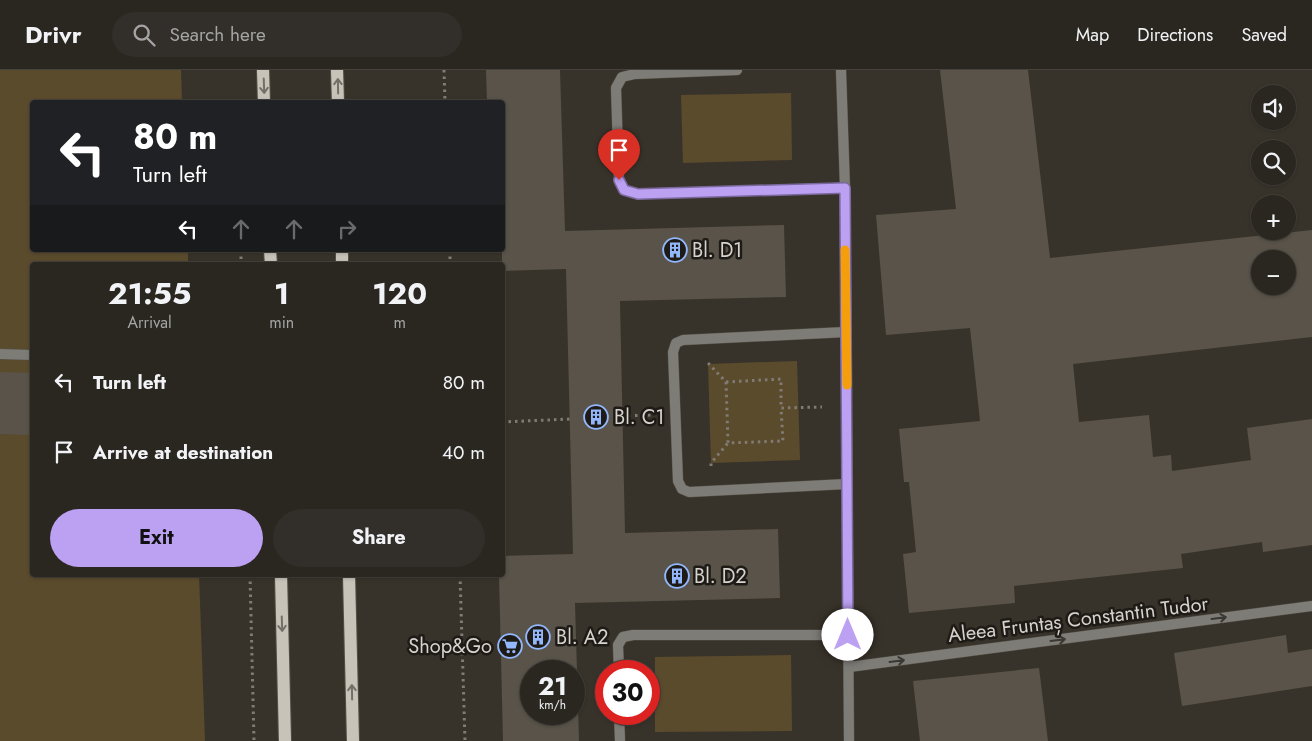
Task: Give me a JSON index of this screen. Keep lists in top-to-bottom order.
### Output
{
  "streets": {
    "street": ["Aleea Fruntaș Constantin Tudor"]
  },
  "one_way": ["Aleea Fruntaș Constantin Tudor"],
  "places": {
    "building": [
      "Bl. D1",
      "Bl. C1",
      "Bl. D2",
      "Bl. A2"
    ],
    "supermarket": ["Shop&Go"]
  },
  "page": {
    "header": "Drivr",
    "search": "Search here",
    "nav": ["Map", "Directions", "Saved"],
    "map_buttons": ["+", "−"],
    "turn": ["80 m", "Turn left"],
    "eta": [
      "21:55",
      "Arrival",
      "1",
      "min",
      "120",
      "m"
    ],
    "list": [
      {
        "name": "Turn left",
        "value": "80 m"
      },
      {
        "name": "Arrive at destination",
        "value": "40 m"
      }
    ],
    "buttons": ["Exit", "Share"],
    "speed": "21 km/h",
    "limit": "30"
  }
}
